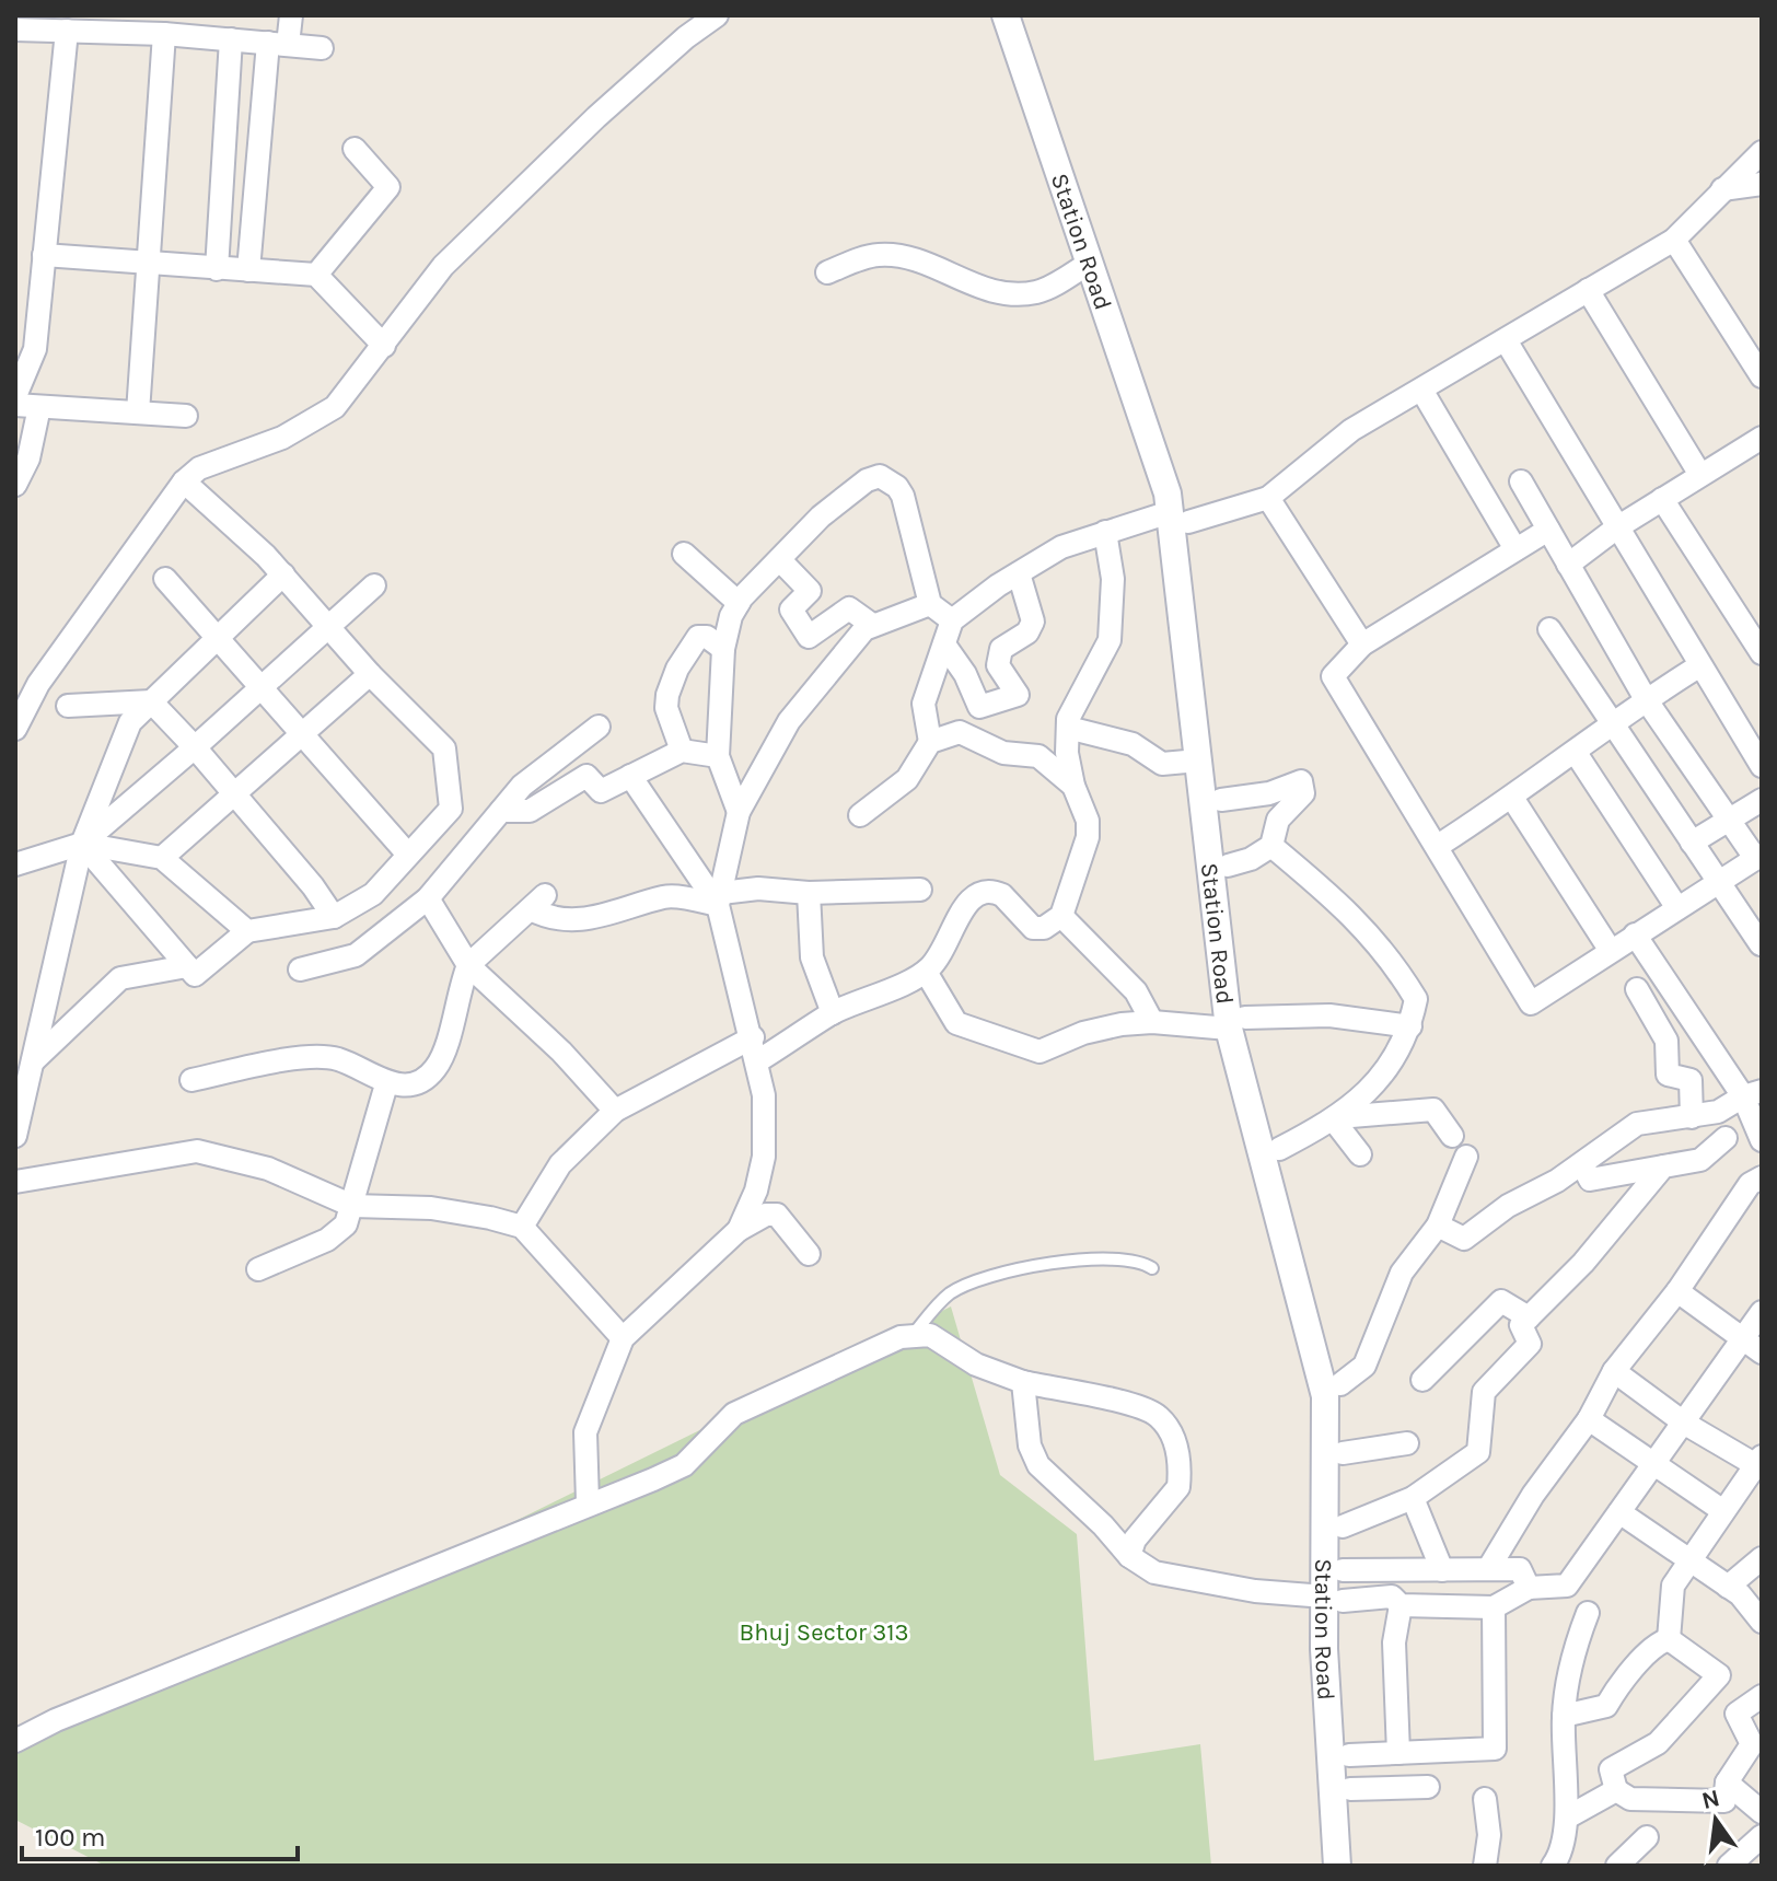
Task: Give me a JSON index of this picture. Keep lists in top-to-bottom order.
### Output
{
  "streets": {
    "street": ["Station Road"]
  },
  "parks": ["Bhuj Sector 313"],
  "scale_bar": "100 m",
  "north": "top"
}
